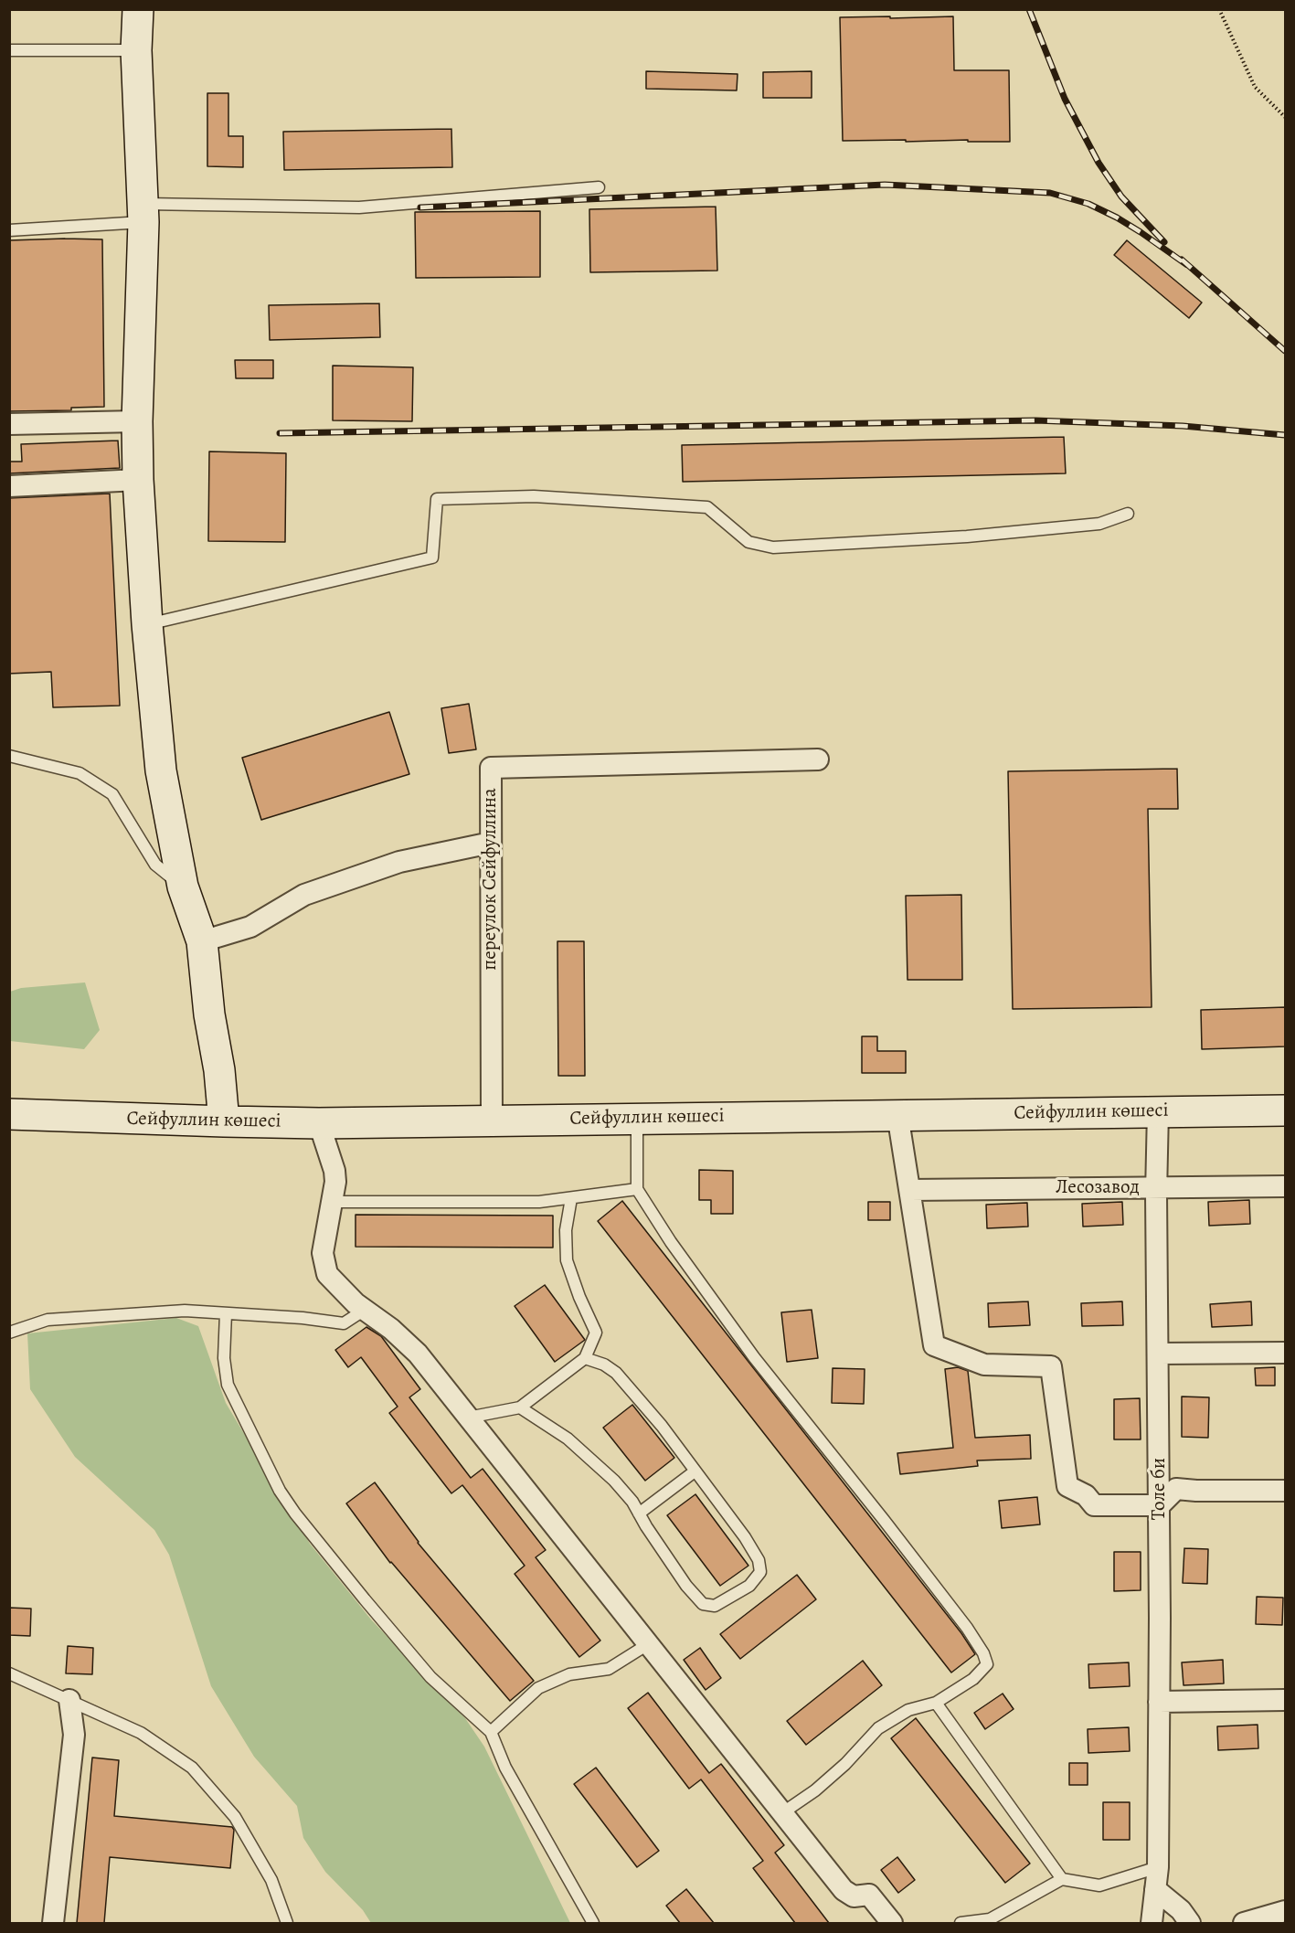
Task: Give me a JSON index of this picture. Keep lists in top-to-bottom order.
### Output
{
  "streets": {
    "main road": ["Сейфуллин көшесі"],
    "street": ["переулок Сейфуллина", "Лесозавод", "Толе би"]
  },
  "crossings": [
    ["переулок Сейфуллина", "Сейфуллин көшесі"],
    ["Сейфуллин көшесі", "Толе би"],
    ["Лесозавод", "Толе би"]
  ]
}
